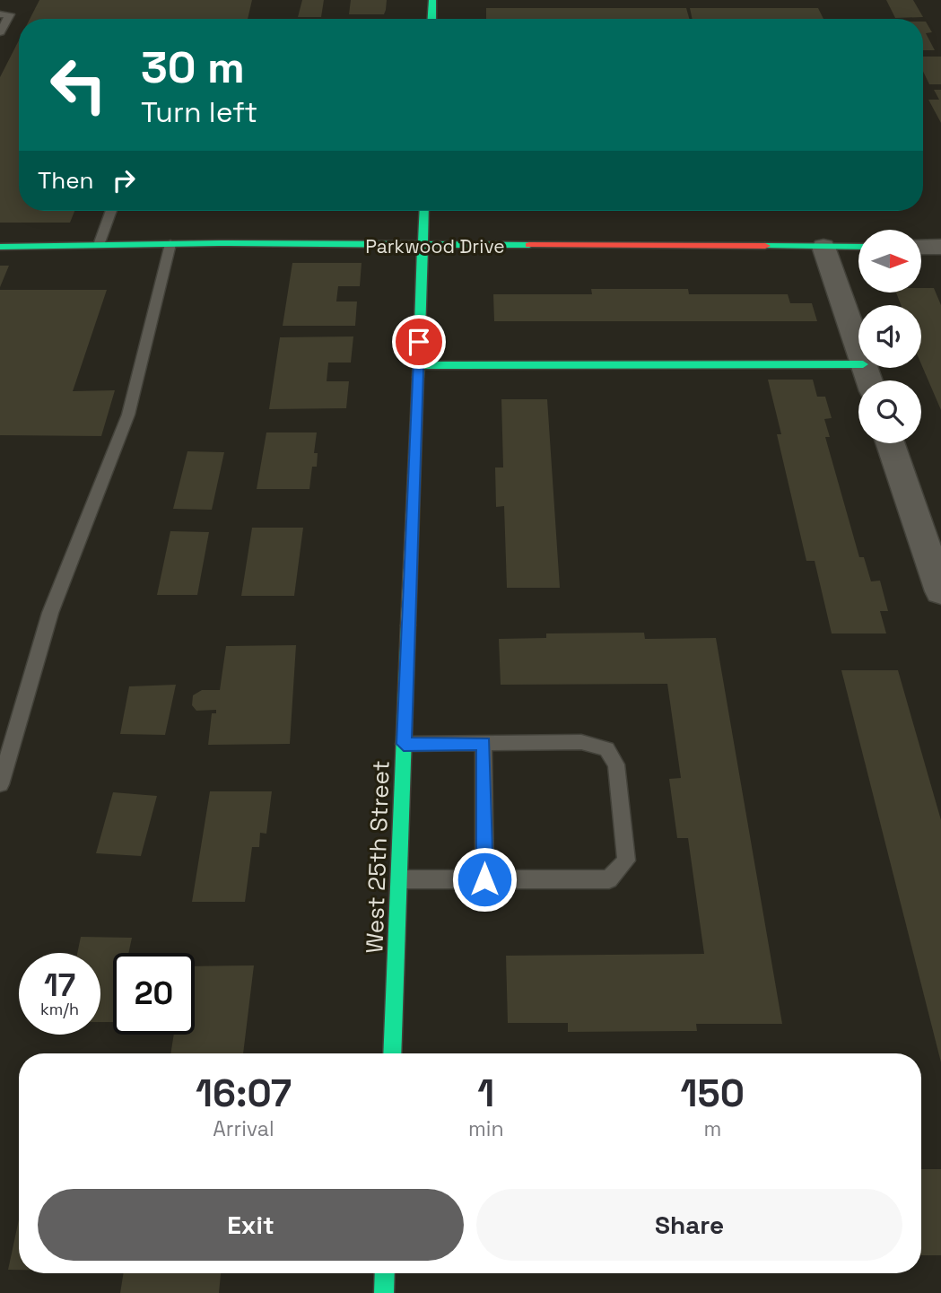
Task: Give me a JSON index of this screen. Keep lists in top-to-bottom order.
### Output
{
  "streets": {
    "street": ["Parkwood Drive", "West 25th Street"]
  },
  "crossings": [
    ["Parkwood Drive", "West 25th Street"]
  ],
  "north": "right",
  "page": {
    "turn": ["30 m", "Turn left"],
    "then": "Then",
    "speed": "17 km/h",
    "limit": "20",
    "eta": [
      "16:07",
      "Arrival",
      "1",
      "min",
      "150",
      "m"
    ],
    "buttons": ["Exit", "Share"]
  }
}
